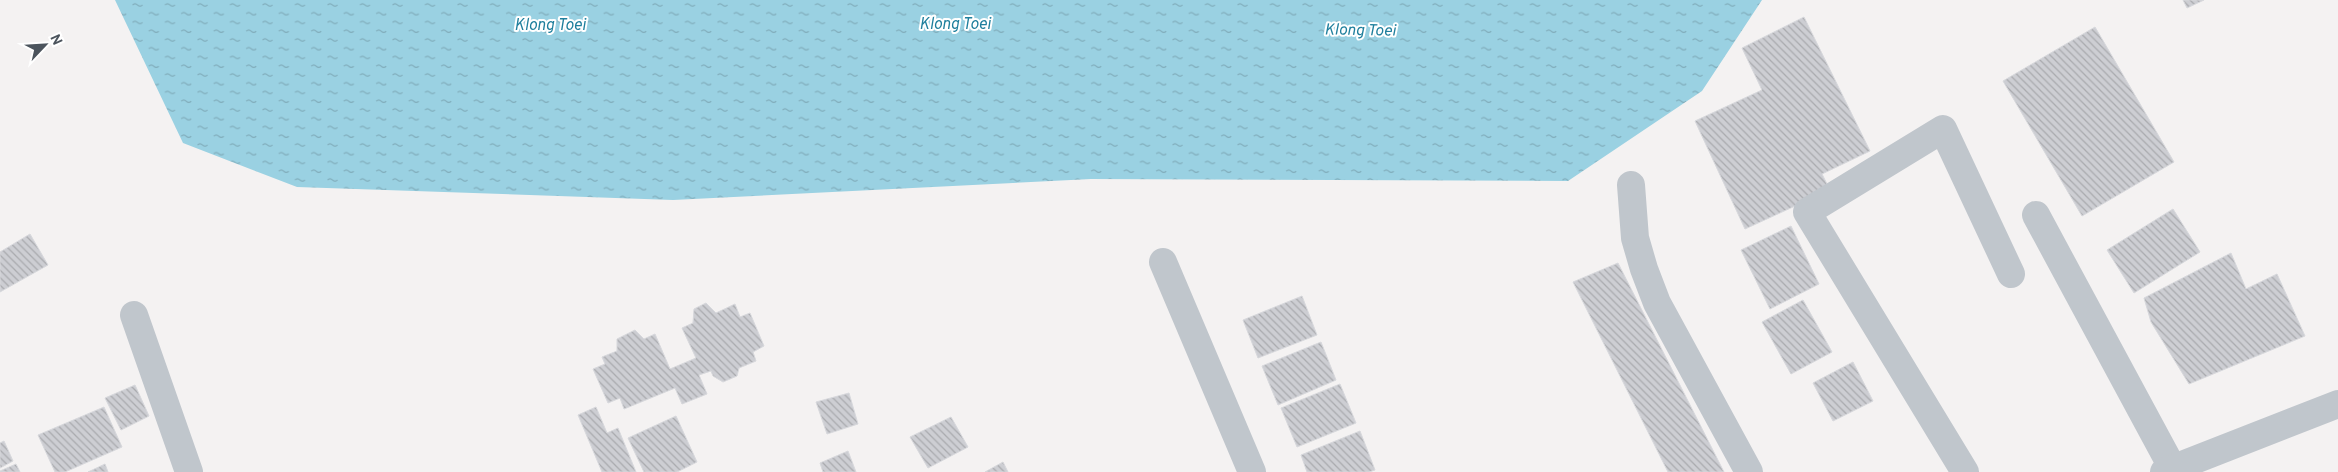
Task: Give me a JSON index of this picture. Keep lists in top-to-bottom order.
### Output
{
  "water": ["Klong Toei"],
  "north": "top right"
}
